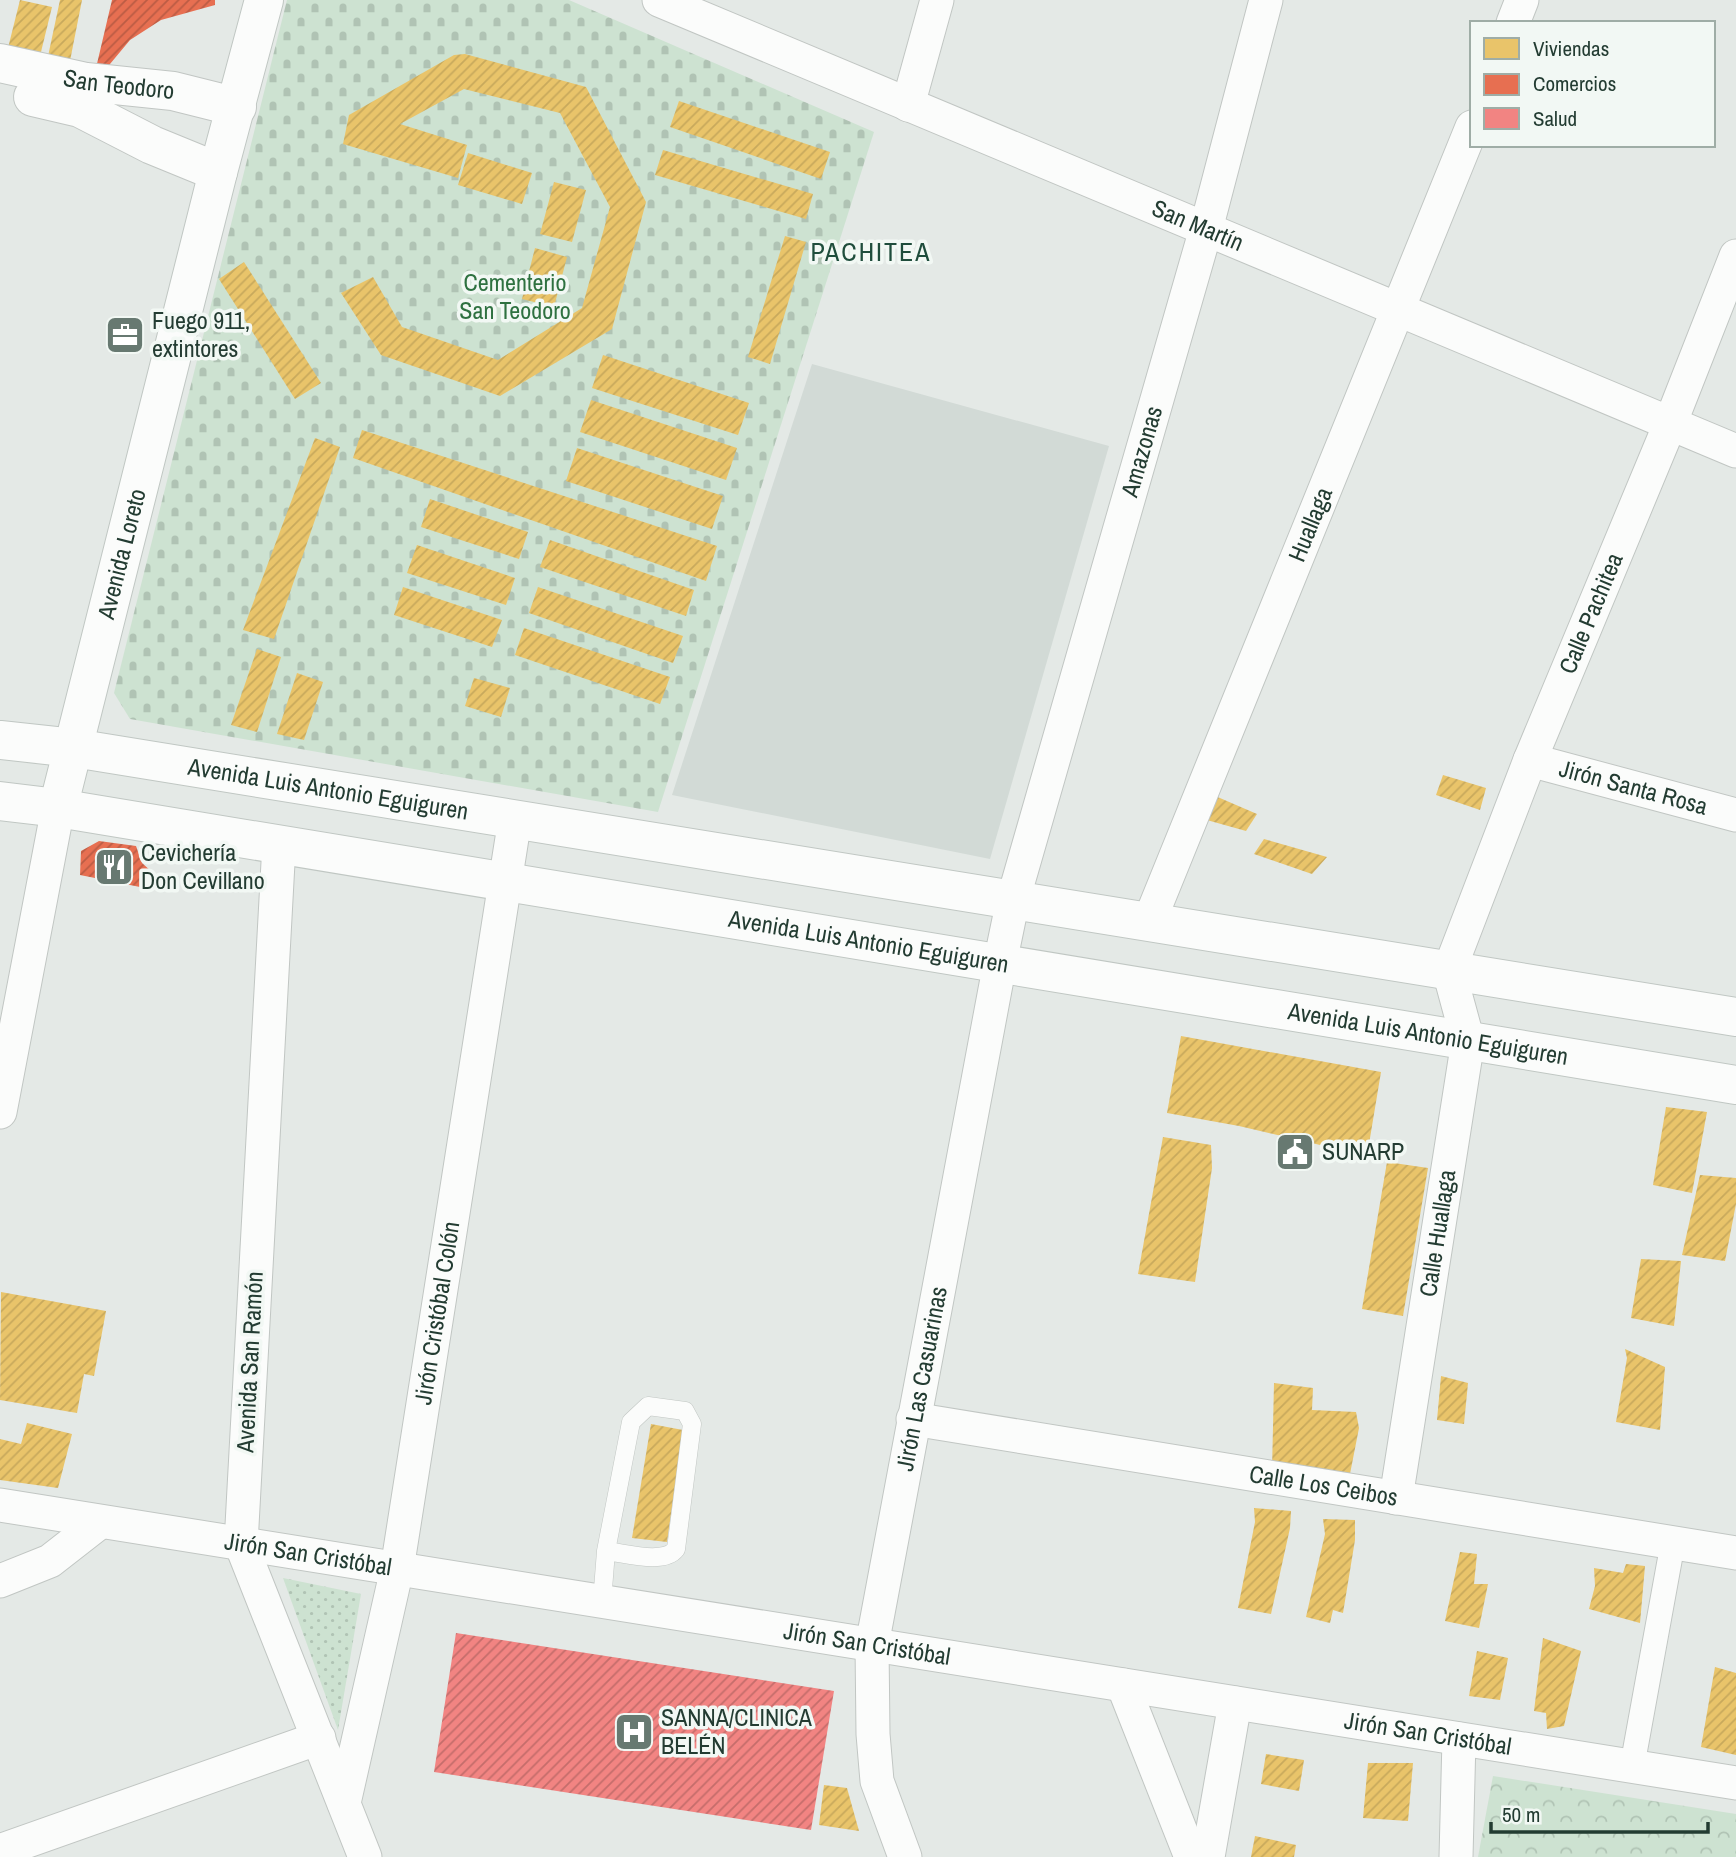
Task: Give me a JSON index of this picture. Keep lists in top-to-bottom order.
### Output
{
  "streets": {
    "main road": ["San Teodoro", "Avenida Loreto", "Avenida Luis Antonio Eguiguren"],
    "street": [
      "San Martín",
      "Amazonas",
      "Huallaga",
      "Calle Pachitea",
      "Jirón Santa Rosa",
      "Calle Huallaga",
      "Jirón Cristóbal Colón",
      "Avenida San Ramón",
      "Jirón Las Casuarinas",
      "Calle Los Ceibos",
      "Jirón San Cristóbal"
    ]
  },
  "crossings": [
    ["San Teodoro", "Avenida Loreto"],
    ["San Martín", "Amazonas"],
    ["San Martín", "Huallaga"],
    ["San Martín", "Calle Pachitea"],
    ["Amazonas", "Avenida Luis Antonio Eguiguren"],
    ["Amazonas", "Jirón Las Casuarinas"],
    ["Huallaga", "Avenida Luis Antonio Eguiguren"],
    ["Avenida Loreto", "Avenida Luis Antonio Eguiguren"],
    ["Calle Pachitea", "Jirón Santa Rosa"],
    ["Calle Pachitea", "Avenida Luis Antonio Eguiguren"],
    ["Calle Pachitea", "Calle Huallaga"],
    ["Avenida Luis Antonio Eguiguren", "Calle Huallaga"],
    ["Avenida Luis Antonio Eguiguren", "Jirón Cristóbal Colón"],
    ["Avenida Luis Antonio Eguiguren", "Avenida San Ramón"],
    ["Avenida Luis Antonio Eguiguren", "Jirón Las Casuarinas"],
    ["Calle Huallaga", "Calle Los Ceibos"],
    ["Jirón Cristóbal Colón", "Avenida San Ramón"],
    ["Jirón Cristóbal Colón", "Jirón San Cristóbal"],
    ["Avenida San Ramón", "Jirón San Cristóbal"],
    ["Jirón Las Casuarinas", "Calle Los Ceibos"],
    ["Jirón Las Casuarinas", "Jirón San Cristóbal"]
  ],
  "districts": ["PACHITEA"],
  "parks": ["Cementerio San Teodoro"],
  "places": {
    "office": ["Fuego 911, extintores"],
    "restaurant": ["Cevichería Don Cevillano"],
    "public building": ["SUNARP"],
    "hospital": ["SANNA/CLINICA BELÉN"]
  },
  "legend": ["Viviendas", "Comercios", "Salud"],
  "scale_bar": "50 m"
}
